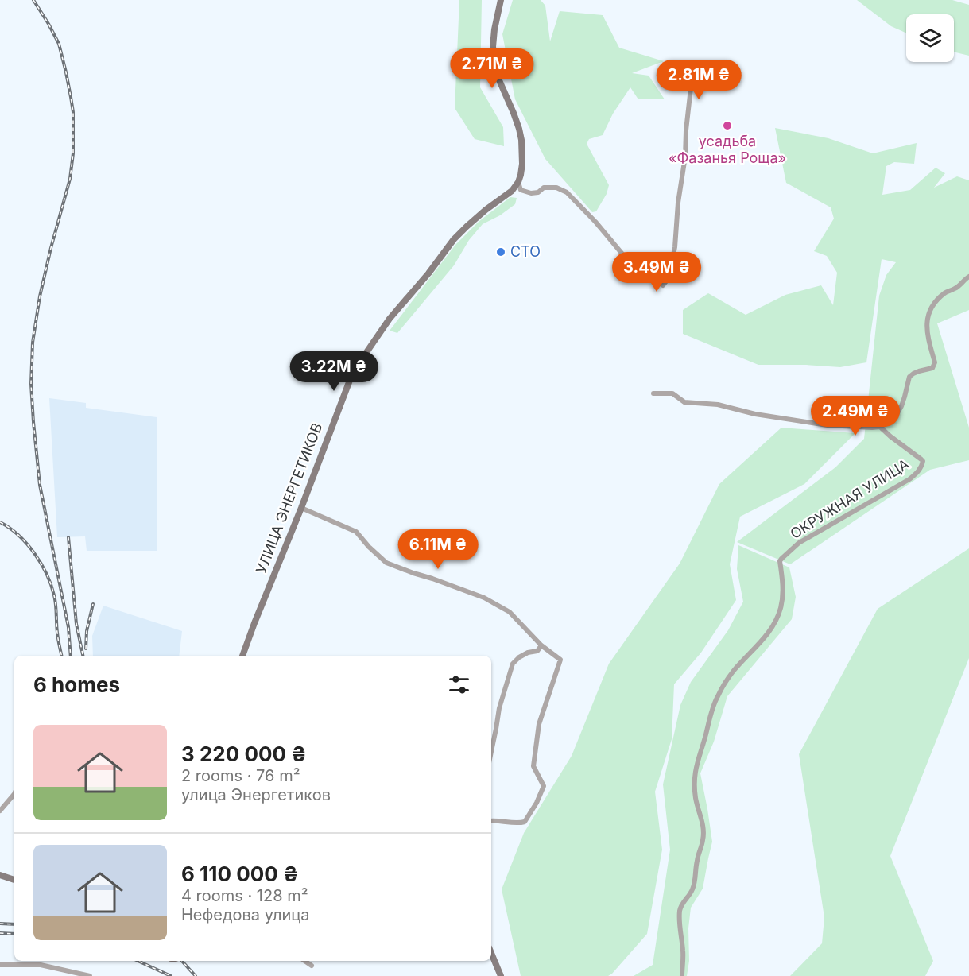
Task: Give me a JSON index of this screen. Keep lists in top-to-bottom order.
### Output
{
  "streets": {
    "main road": ["УЛИЦА ЭНЕРГЕТИКОВ"],
    "street": ["ОКРУЖНАЯ УЛИЦА"]
  },
  "places": ["усадьба «Фазанья Роща»", "СТО"],
  "page": {
    "price": [
      "2.71M ₴",
      "2.81M ₴",
      "3.49M ₴",
      "3.22M ₴",
      "2.49M ₴",
      "6.11M ₴"
    ],
    "heading": "6 homes",
    "list": [
      {
        "name": "3 220 000 ₴",
        "note": "2 rooms · 76 m² · улица Энергетиков"
      },
      {
        "name": "6 110 000 ₴",
        "note": "4 rooms · 128 m² · Нефедова улица"
      }
    ]
  }
}
